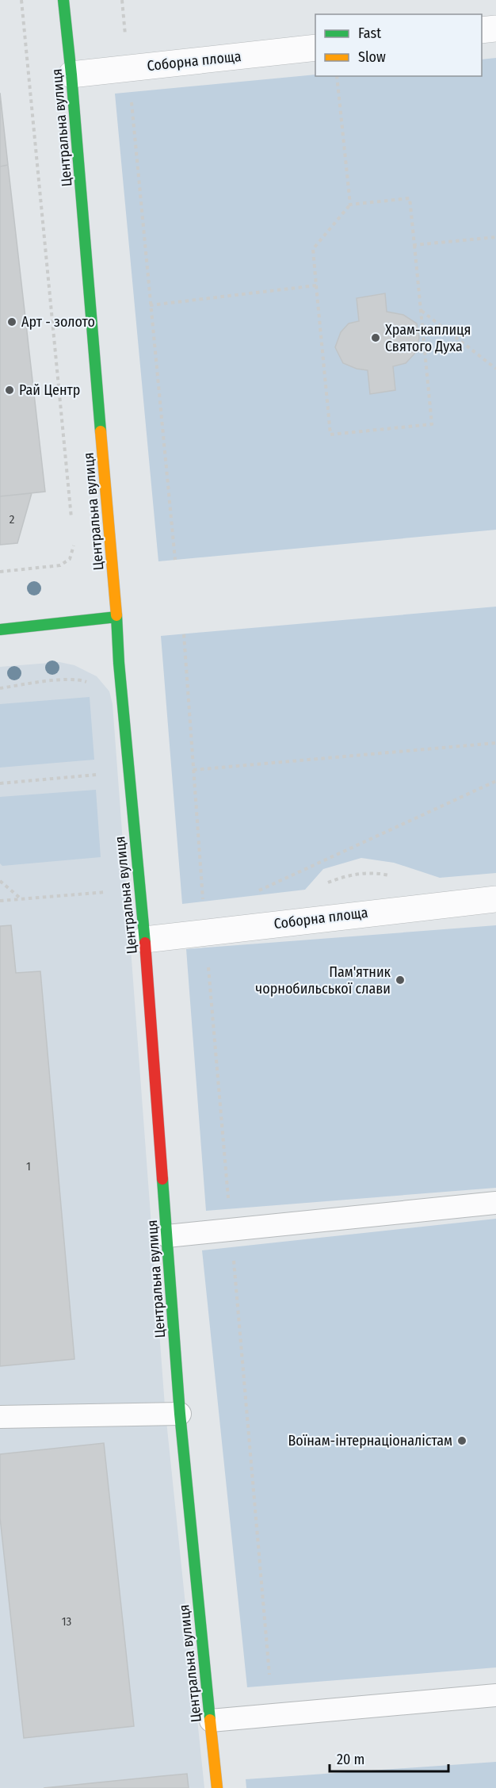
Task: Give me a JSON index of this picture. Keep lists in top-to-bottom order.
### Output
{
  "streets": {
    "street": ["Соборна площа", "Центральна вулиця"]
  },
  "crossings": [
    ["Соборна площа", "Центральна вулиця"]
  ],
  "places": [
    "Арт - золото",
    "Храм-каплиця Святого Духа",
    "Рай Центр",
    "Пам'ятник чорнобильської слави",
    "Воїнам-інтернаціоналістам"
  ],
  "house_numbers": ["2", "1", "13"],
  "legend": ["Fast", "Slow"],
  "scale_bar": "20 m"
}
